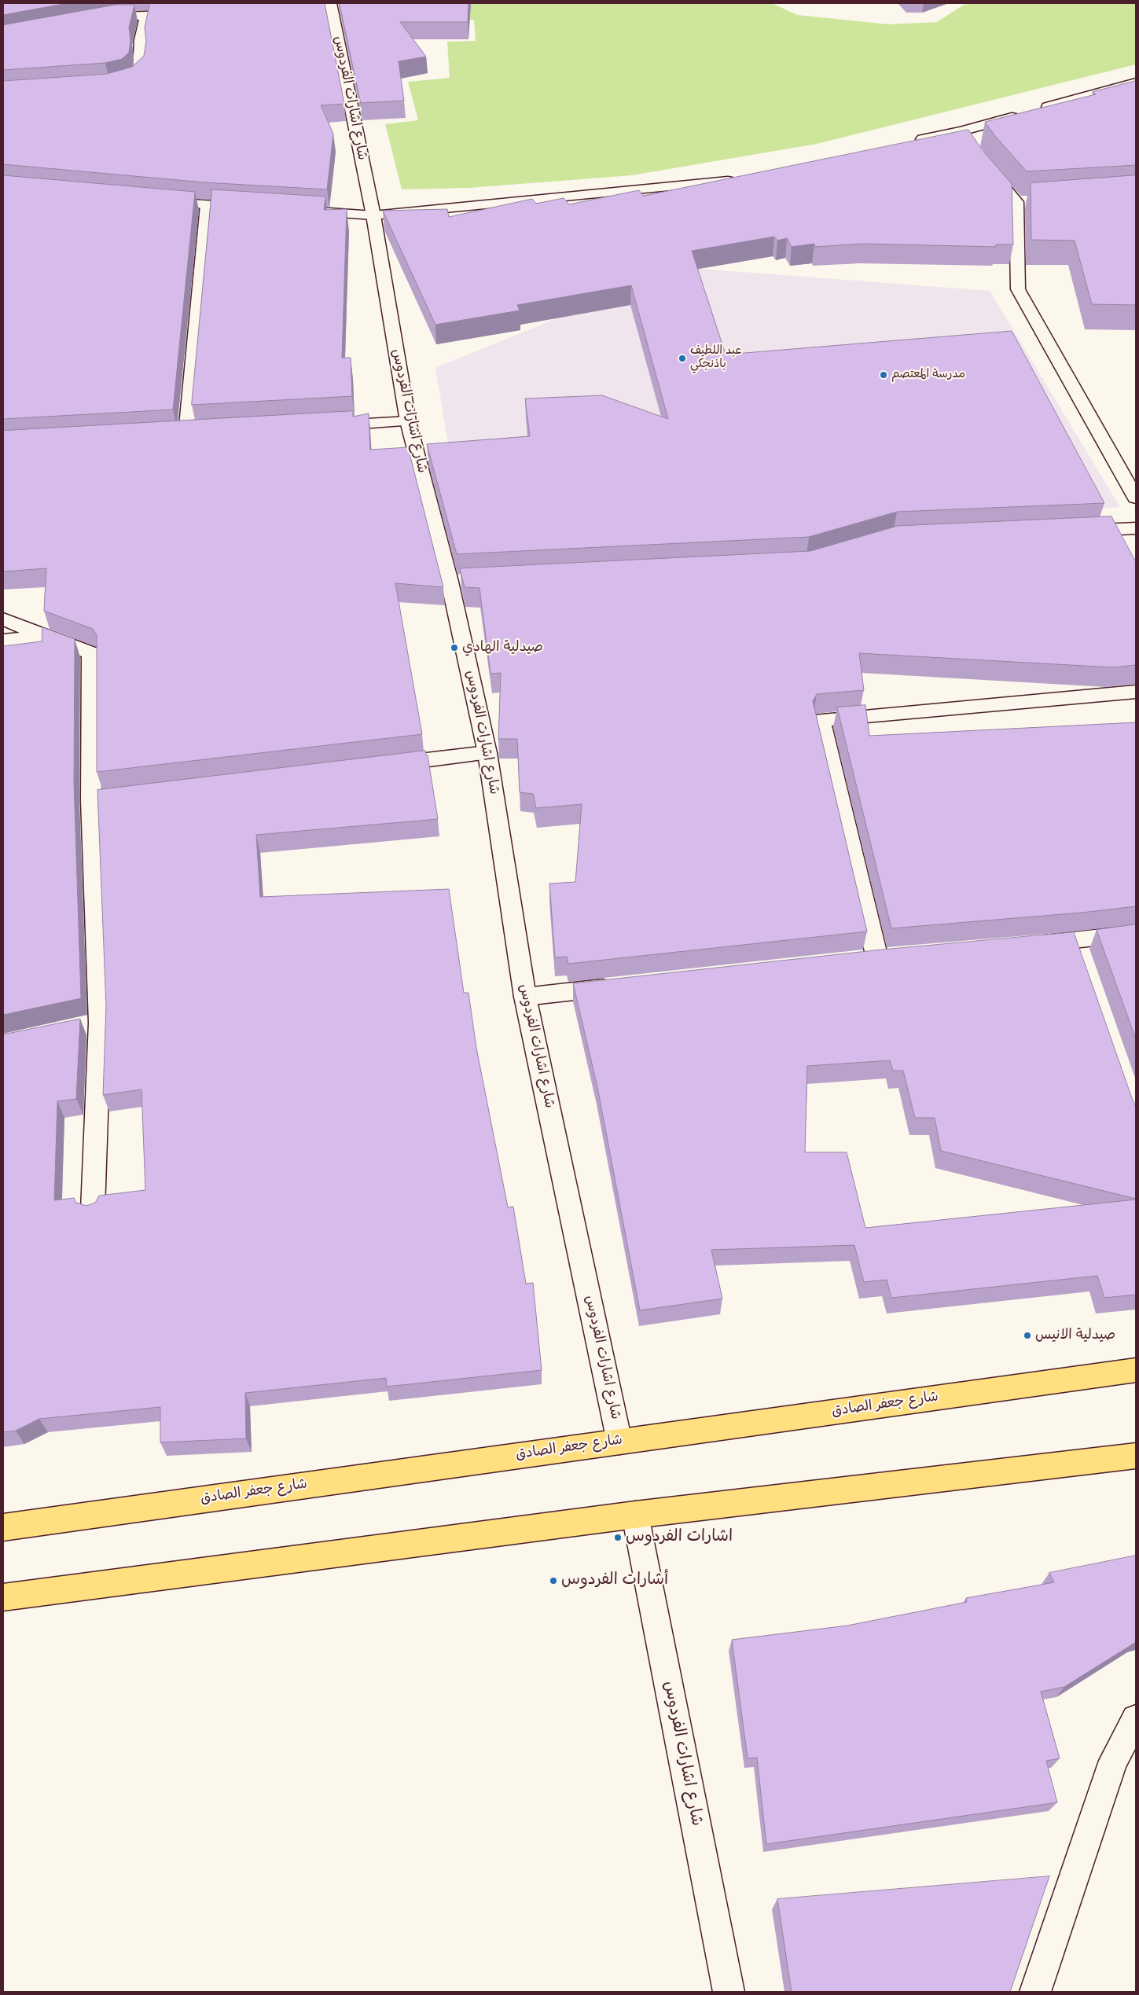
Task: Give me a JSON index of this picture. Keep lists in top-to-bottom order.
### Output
{
  "streets": {
    "main road": ["شارع جعفر الصادق"],
    "street": ["شارع اشارات الفردوس"]
  },
  "crossings": [
    ["شارع اشارات الفردوس", "شارع جعفر الصادق"]
  ],
  "places": [
    "عبد اللطيف باذنجكي",
    "مدرسة المعتصم",
    "صيدلية الهادي",
    "صيدلية الانيس",
    "اشارات الفردوس",
    "أشارات الفردوس"
  ]
}
